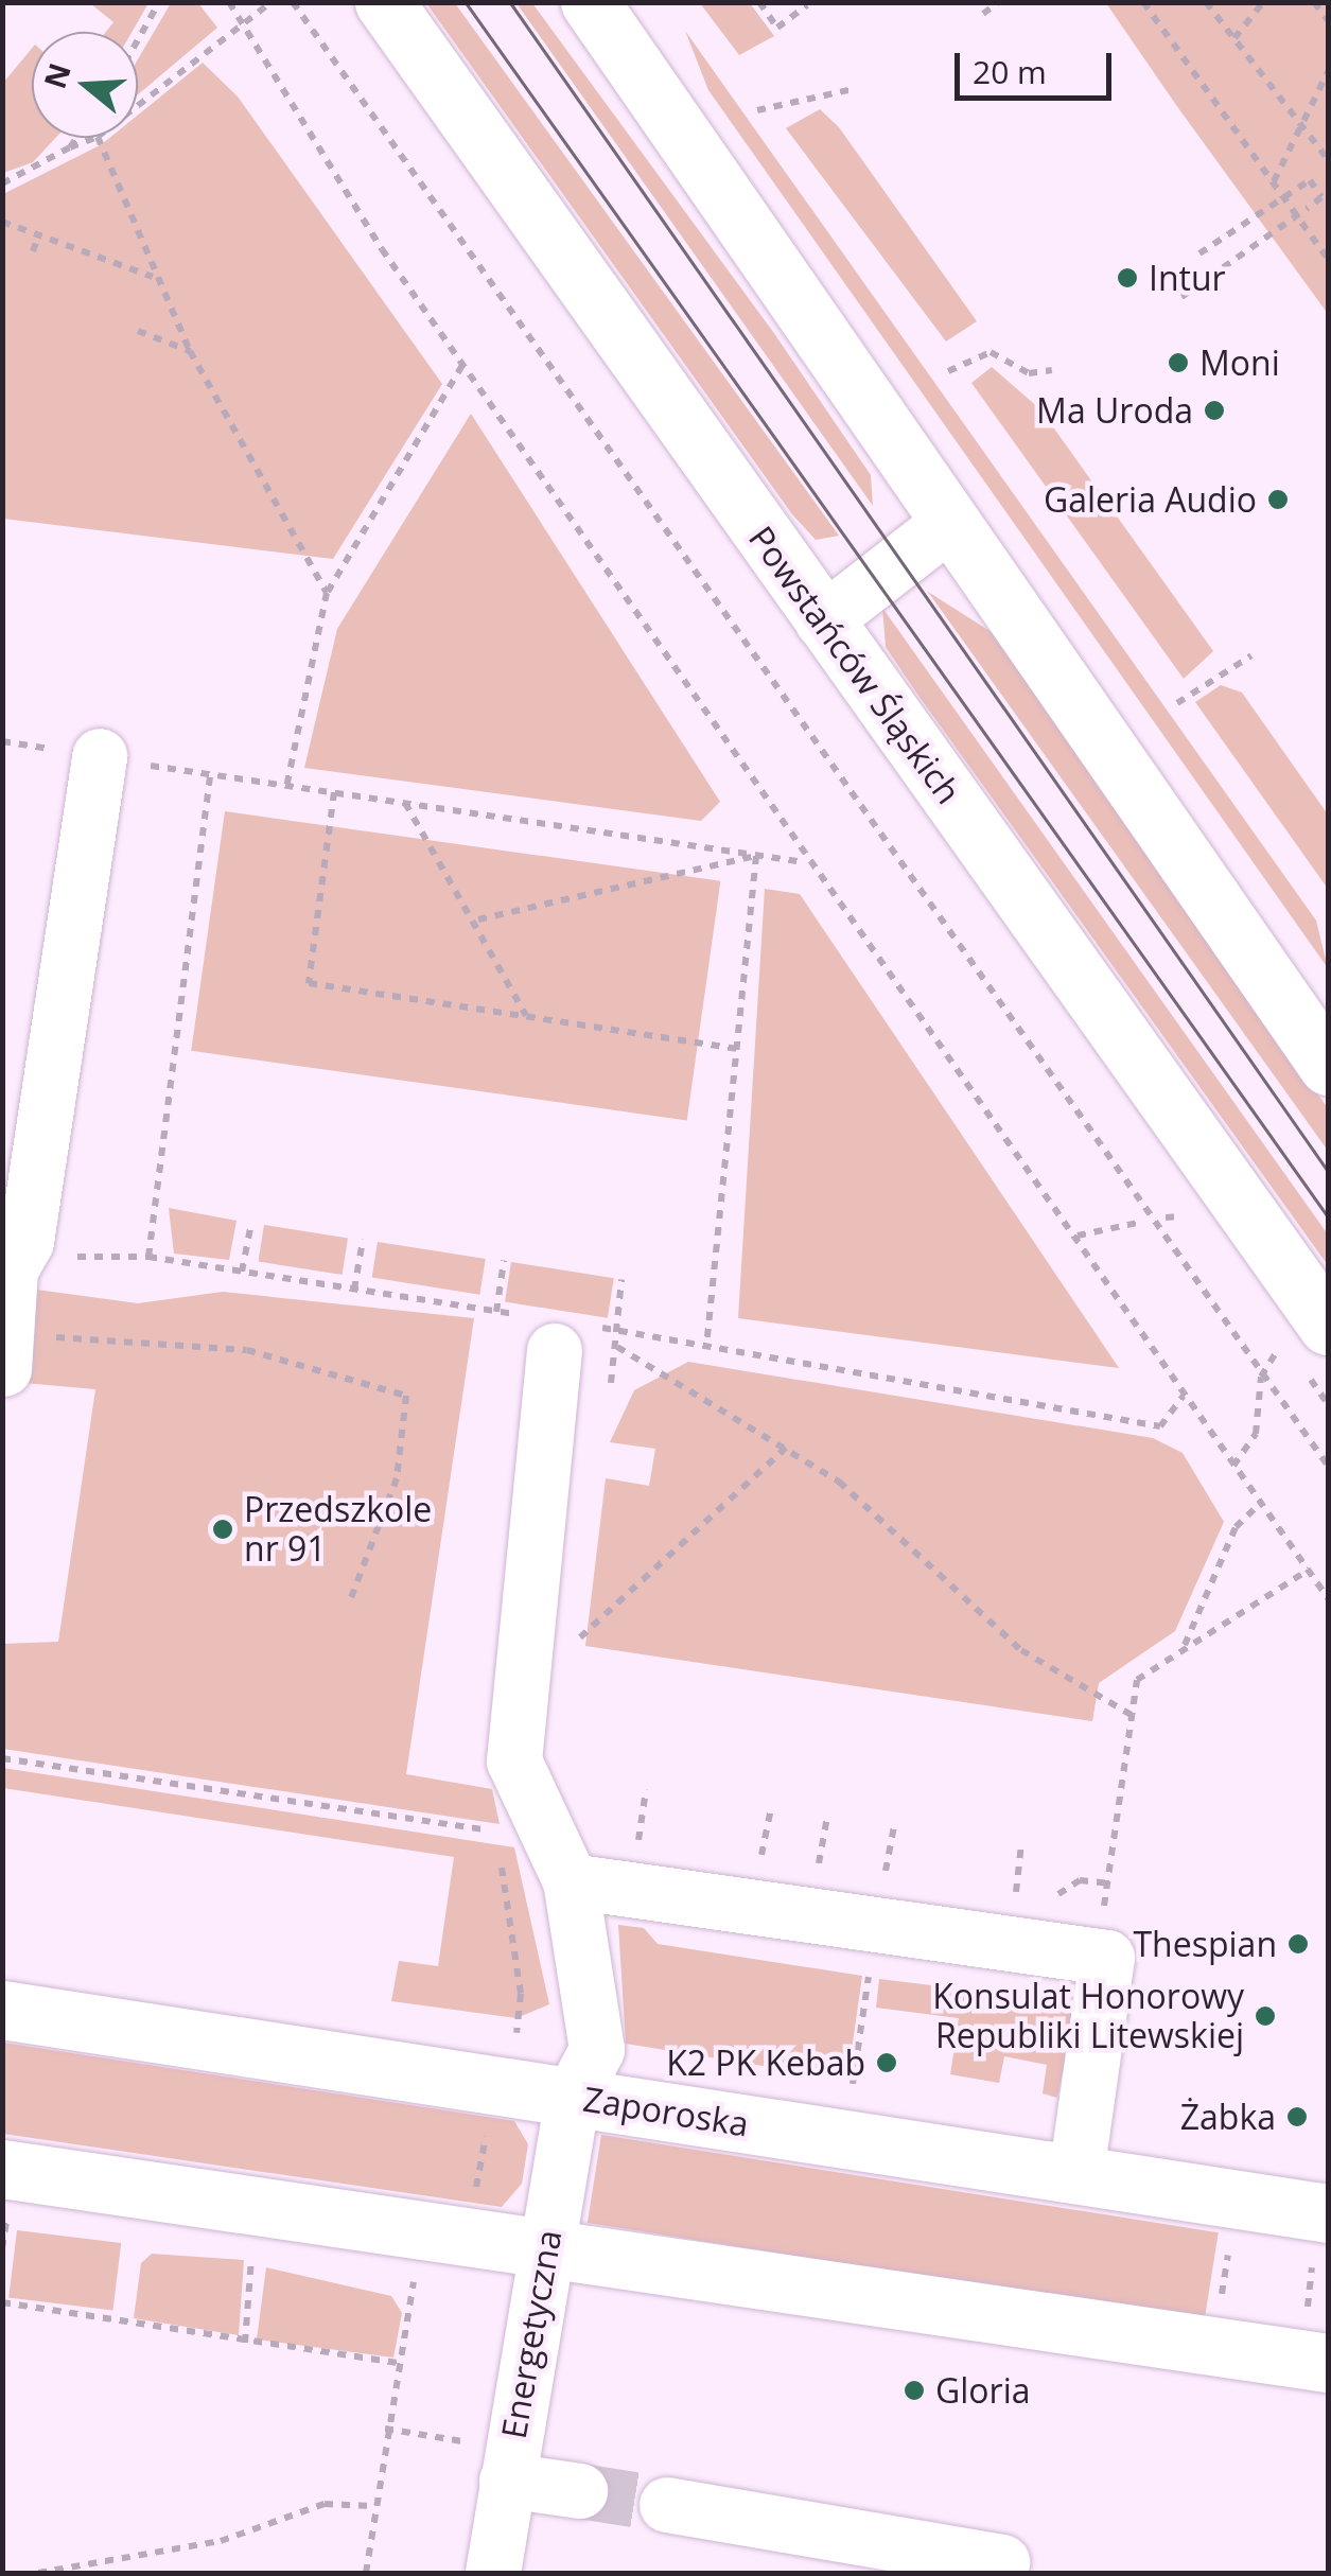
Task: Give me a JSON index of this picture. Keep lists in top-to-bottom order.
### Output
{
  "streets": {
    "main road": ["Powstańców Śląskich", "Zaporoska"],
    "street": ["Energetyczna"]
  },
  "crossings": [
    ["Zaporoska", "Energetyczna"]
  ],
  "places": [
    "Intur",
    "Moni",
    "Ma Uroda",
    "Galeria Audio",
    "Przedszkole nr 91",
    "Thespian",
    "Konsulat Honorowy Republiki Litewskiej",
    "K2 PK Kebab",
    "Żabka",
    "Gloria"
  ],
  "scale_bar": "20 m",
  "north": "left"
}
